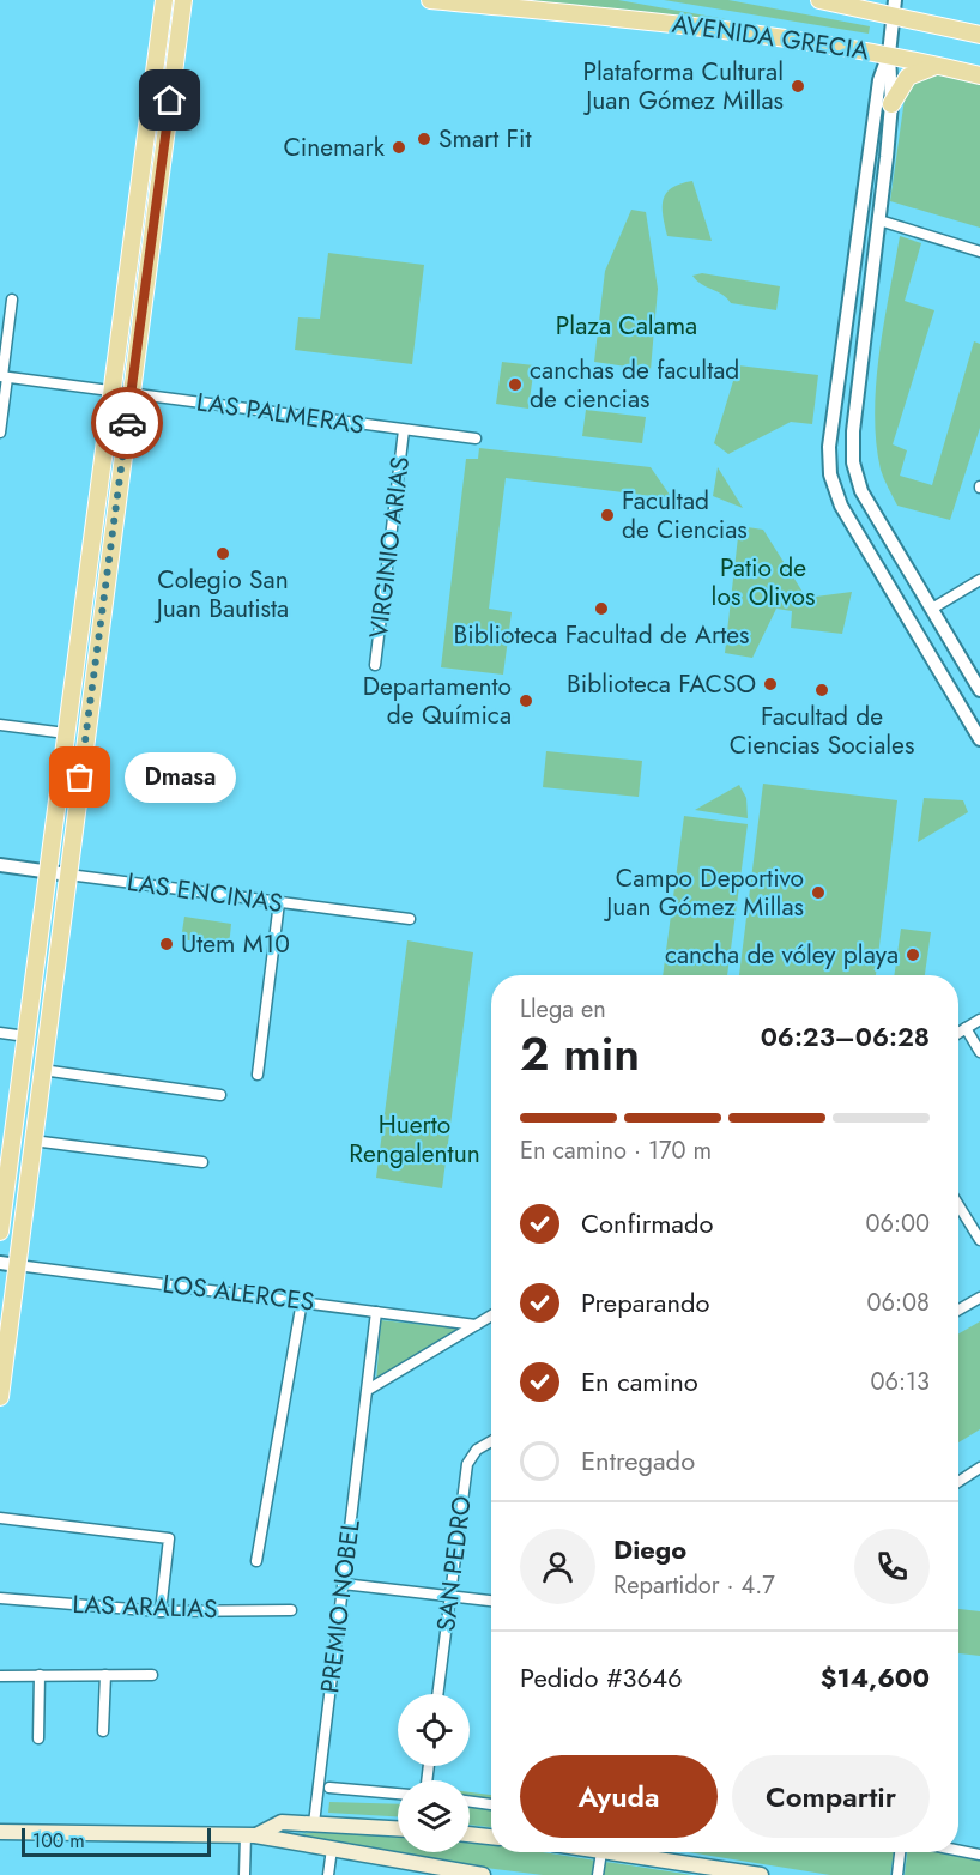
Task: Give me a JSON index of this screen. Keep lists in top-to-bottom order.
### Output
{
  "streets": {
    "main road": ["AVENIDA GRECIA"],
    "street": [
      "LAS PALMERAS",
      "VIRGINIO ARIAS",
      "LAS ENCINAS",
      "LOS ALERCES",
      "SAN PEDRO",
      "LAS ARALIAS",
      "PREMIO NOBEL"
    ]
  },
  "crossings": [
    ["LAS PALMERAS", "VIRGINIO ARIAS"],
    ["LOS ALERCES", "PREMIO NOBEL"]
  ],
  "parks": ["Plaza Calama", "Patio de los Olivos", "Huerto Rengalentun"],
  "places": [
    "Plataforma Cultural Juan Gómez Millas",
    "Smart Fit",
    "Cinemark",
    "canchas de facultad de ciencias",
    "Facultad de Ciencias",
    "Colegio San Juan Bautista",
    "Biblioteca Facultad de Artes",
    "Biblioteca FACSO",
    "Facultad de Ciencias Sociales",
    "Departamento de Química",
    "Dmasa",
    "Campo Deportivo Juan Gómez Millas",
    "Utem M10",
    "cancha de vóley playa"
  ],
  "scale_bar": "100 m",
  "page": {
    "bubble": "Dmasa",
    "heading": ["2 min", "Llega en", "06:23–06:28"],
    "panel": [
      "Diego",
      "Repartidor · 4.7",
      "Pedido #3646",
      "$14,600"
    ],
    "bar": "En camino · 170 m",
    "list": [
      ["Confirmado", "06:00"],
      ["Preparando", "06:08"],
      ["En camino", "06:13"],
      "Entregado"
    ],
    "buttons": ["Ayuda", "Compartir"],
    "scale": "100 m"
  }
}
